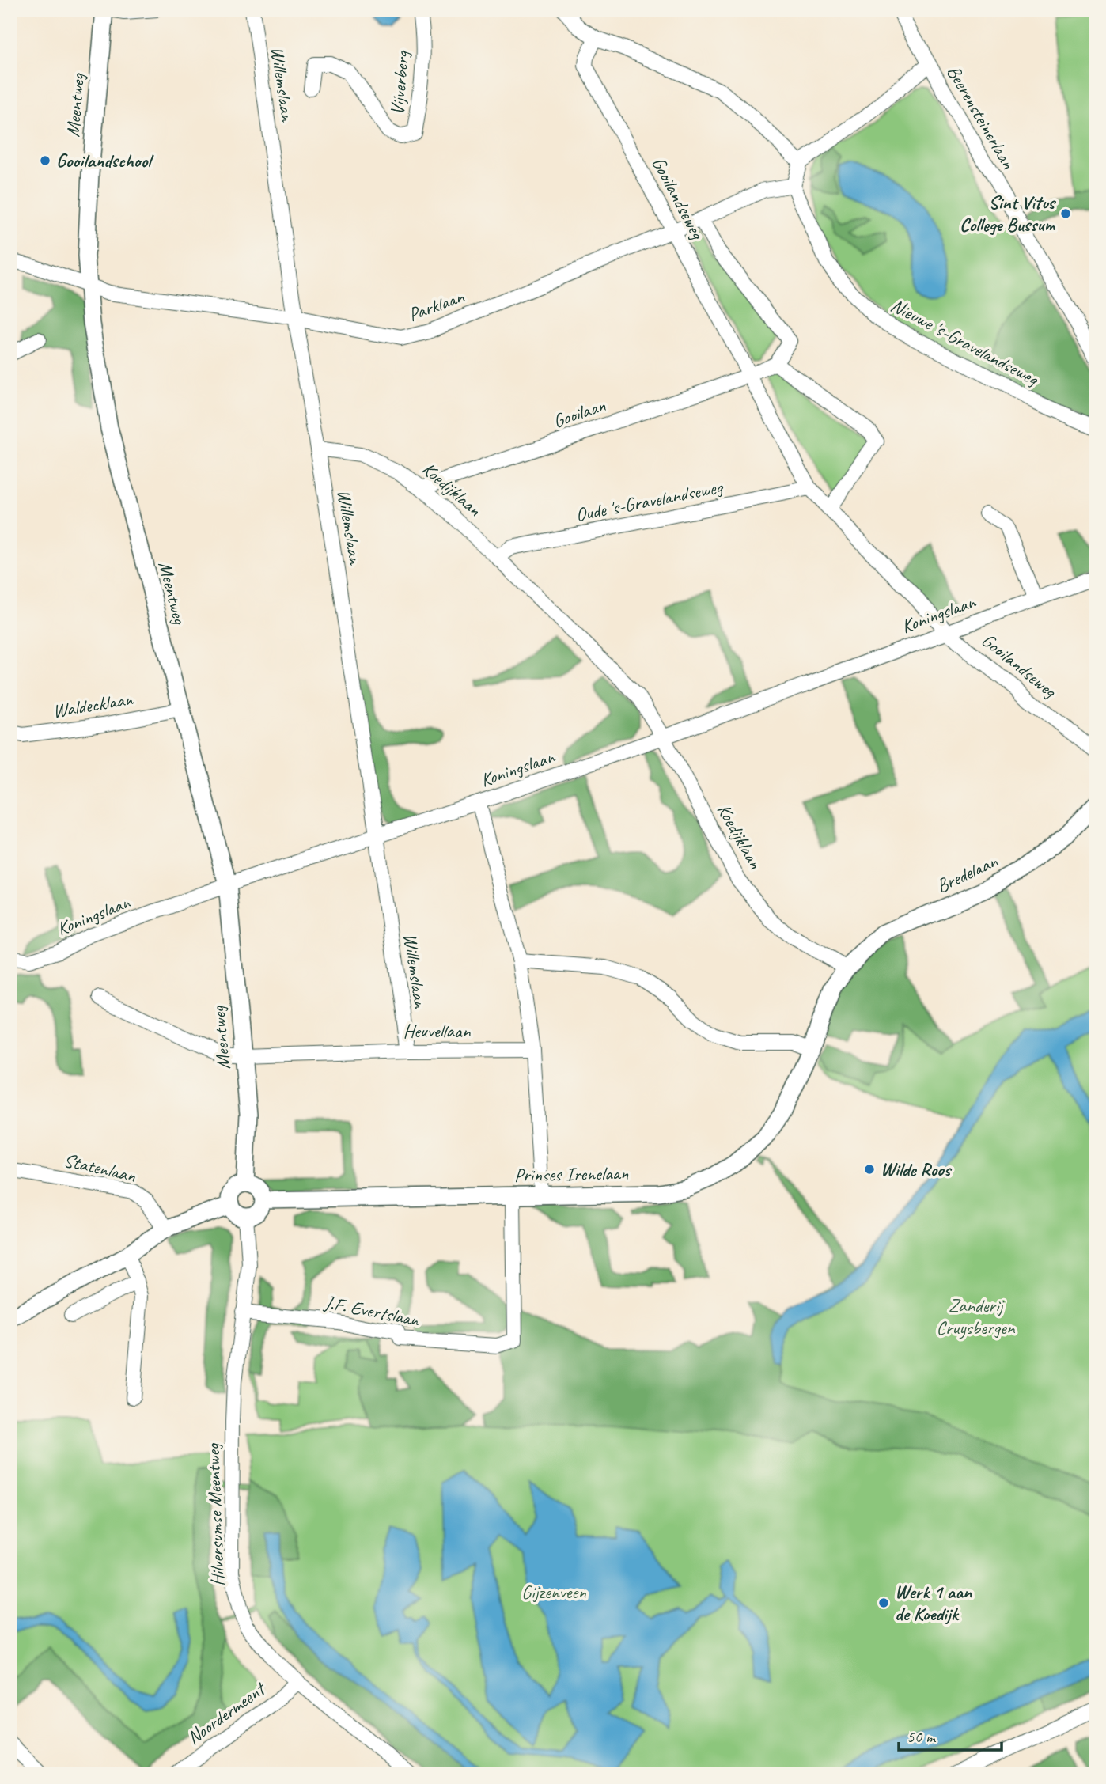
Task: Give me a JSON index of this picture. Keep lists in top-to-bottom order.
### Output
{
  "streets": {
    "main road": ["Meentweg", "Bredelaan", "Prinses Irenelaan"],
    "street": [
      "Vijverberg",
      "Willemslaan",
      "Beerensteinerlaan",
      "Gooilandseweg",
      "Parklaan",
      "Nieuwe 's-Gravelandseweg",
      "Gooilaan",
      "Koedijklaan",
      "Oude 's-Gravelandseweg",
      "Koningslaan",
      "Waldecklaan",
      "Heuvellaan",
      "Statenlaan",
      "J.F. Evertslaan",
      "Hilversumse Meentweg",
      "Noordermeent"
    ]
  },
  "crossings": [
    ["Willemslaan", "Parklaan"],
    ["Willemslaan", "Koedijklaan"],
    ["Willemslaan", "Koningslaan"],
    ["Willemslaan", "Heuvellaan"],
    ["Meentweg", "Parklaan"],
    ["Meentweg", "Koningslaan"],
    ["Meentweg", "Waldecklaan"],
    ["Meentweg", "Heuvellaan"],
    ["Meentweg", "Prinses Irenelaan"],
    ["Gooilandseweg", "Parklaan"],
    ["Gooilandseweg", "Gooilaan"],
    ["Gooilandseweg", "Oude 's-Gravelandseweg"],
    ["Gooilandseweg", "Koningslaan"],
    ["Parklaan", "Nieuwe 's-Gravelandseweg"],
    ["Gooilaan", "Koedijklaan"],
    ["Koedijklaan", "Oude 's-Gravelandseweg"],
    ["Koedijklaan", "Koningslaan"],
    ["Koedijklaan", "Bredelaan"],
    ["Prinses Irenelaan", "J.F. Evertslaan"],
    ["J.F. Evertslaan", "Hilversumse Meentweg"],
    ["Hilversumse Meentweg", "Noordermeent"]
  ],
  "parks": ["Zanderij Cruysbergen", "Gijzenveen"],
  "places": [
    "Gooilandschool",
    "Sint Vitus College Bussum",
    "Wilde Roos",
    "Werk 1 aan de Koedijk"
  ],
  "scale_bar": "50 m"
}
